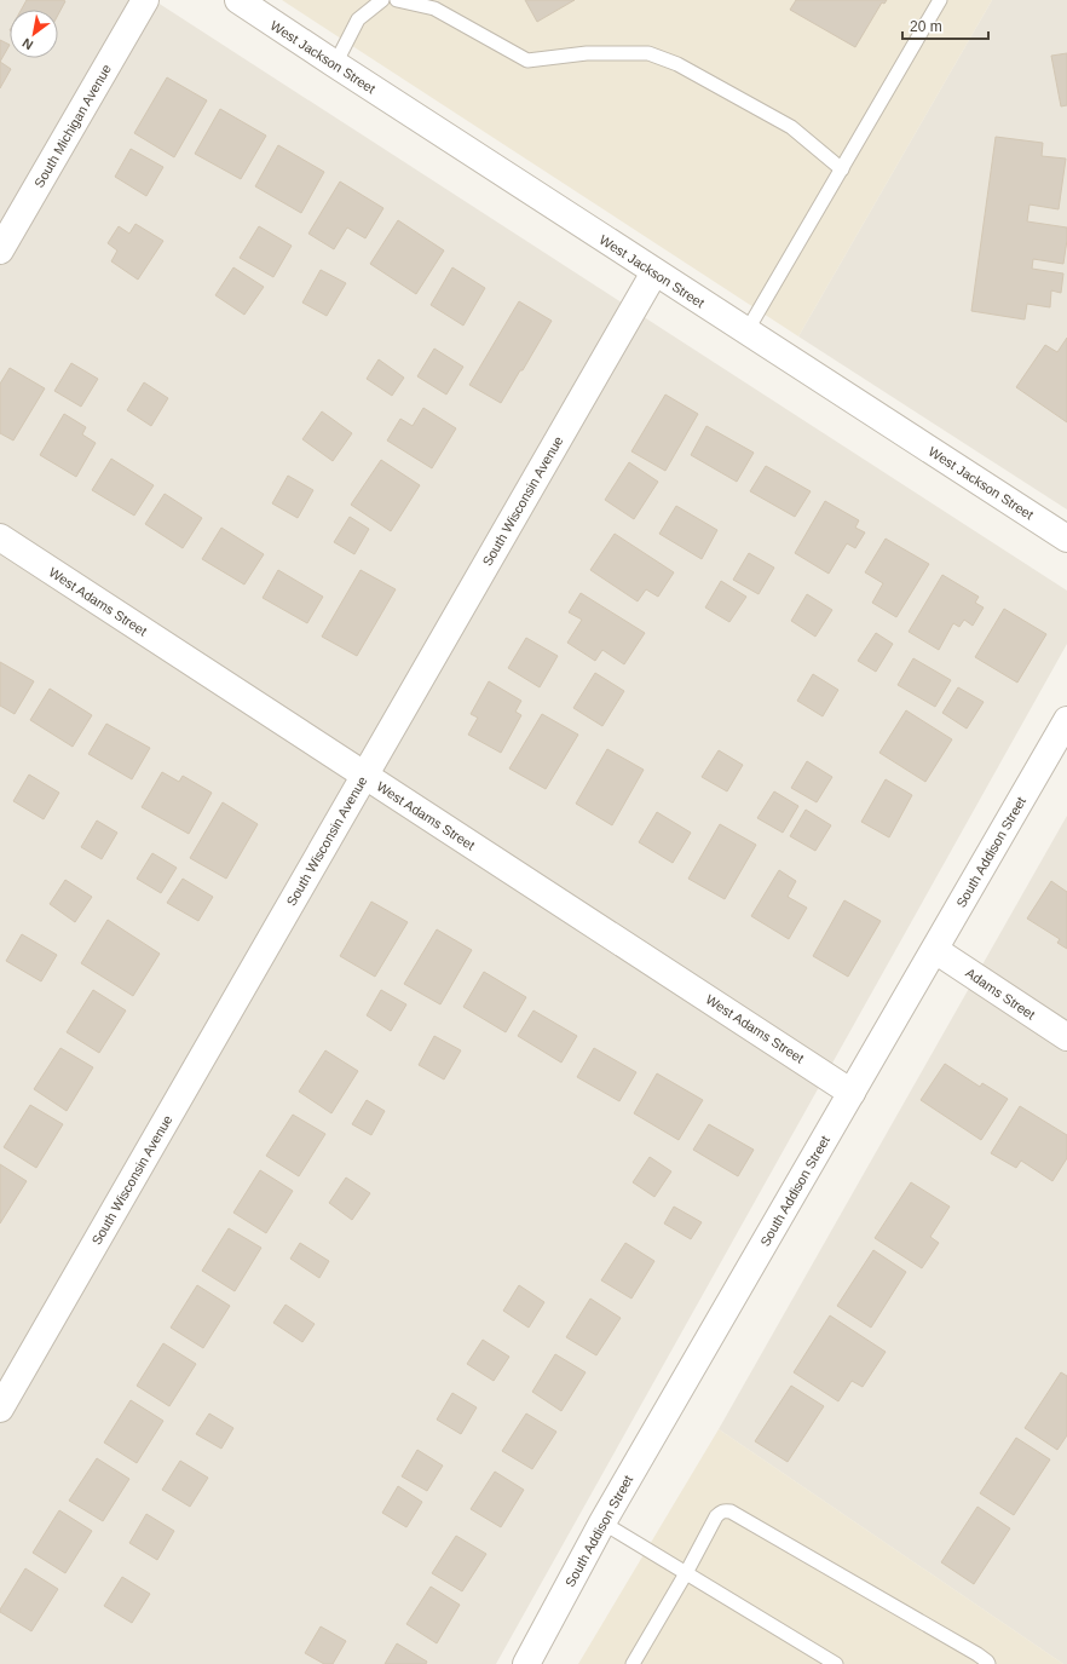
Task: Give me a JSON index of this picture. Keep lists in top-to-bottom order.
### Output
{
  "streets": {
    "street": [
      "West Jackson Street",
      "South Michigan Avenue",
      "South Wisconsin Avenue",
      "West Adams Street",
      "South Addison Street",
      "Adams Street"
    ]
  },
  "crossings": [
    ["West Jackson Street", "South Wisconsin Avenue"],
    ["South Wisconsin Avenue", "West Adams Street"],
    ["West Adams Street", "South Addison Street"],
    ["South Addison Street", "Adams Street"]
  ],
  "scale_bar": "20 m",
  "north": "bottom left"
}
